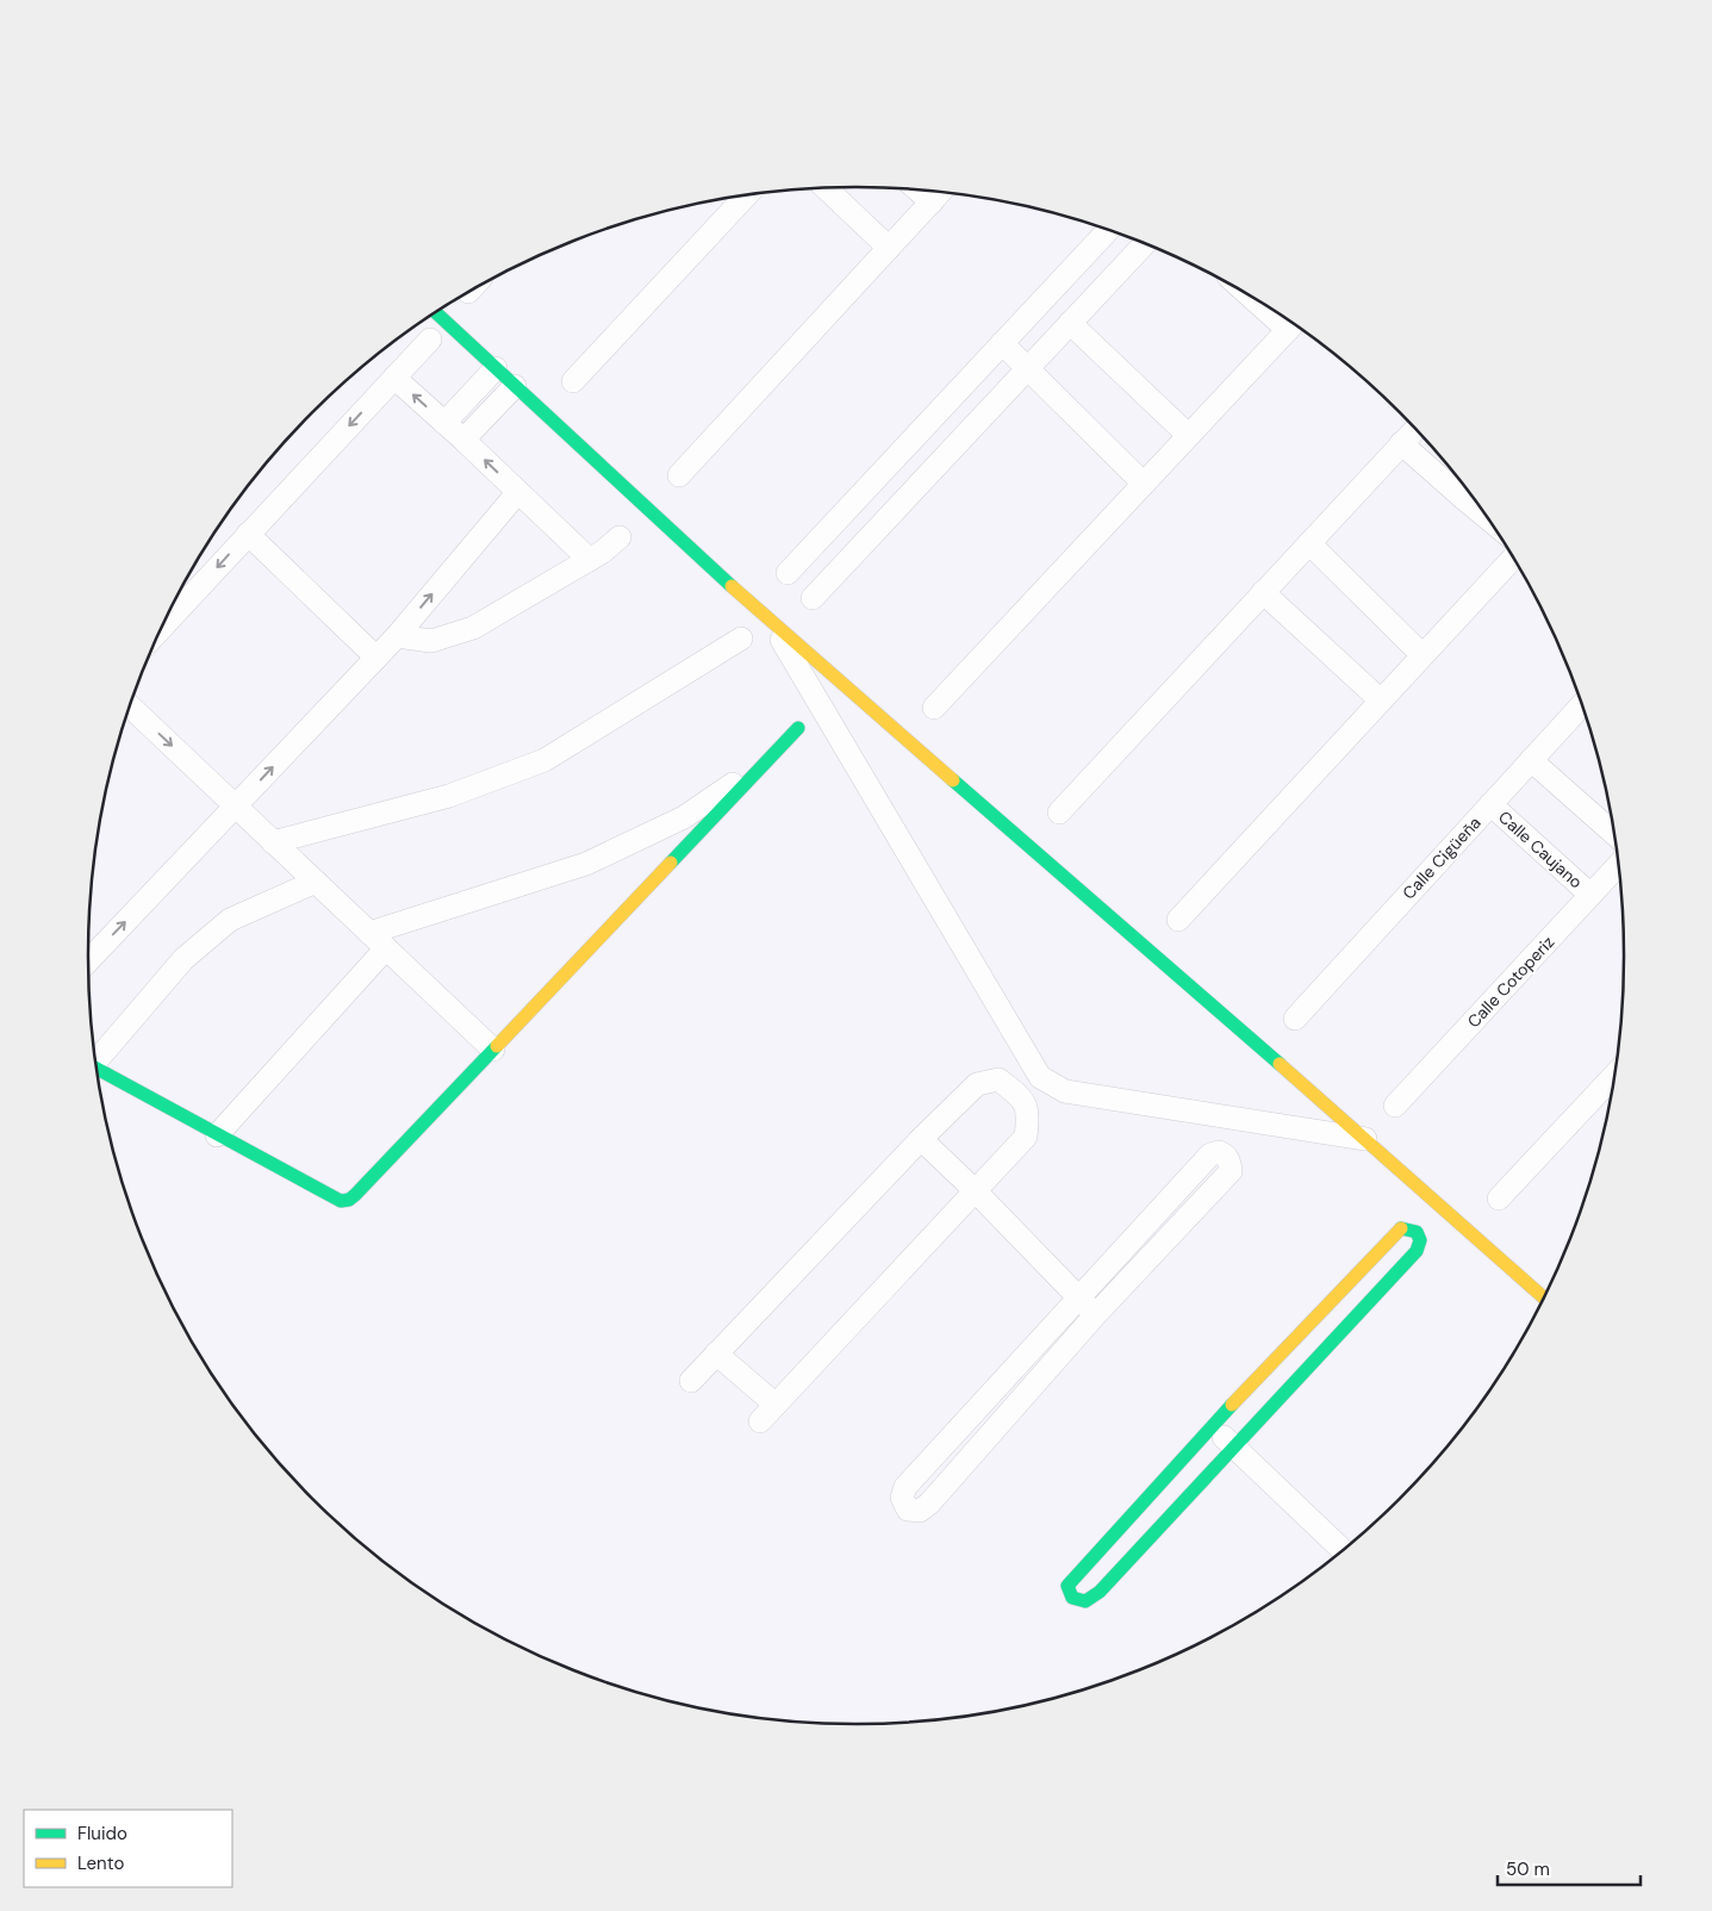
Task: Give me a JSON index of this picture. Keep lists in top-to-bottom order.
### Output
{
  "streets": {
    "street": ["Calle Caujano", "Calle Cigüeña", "Calle Cotoperiz"]
  },
  "crossings": [
    ["Calle Caujano", "Calle Cigüeña"],
    ["Calle Caujano", "Calle Cotoperiz"]
  ],
  "legend": ["Fluido", "Lento"],
  "scale_bar": "50 m"
}
